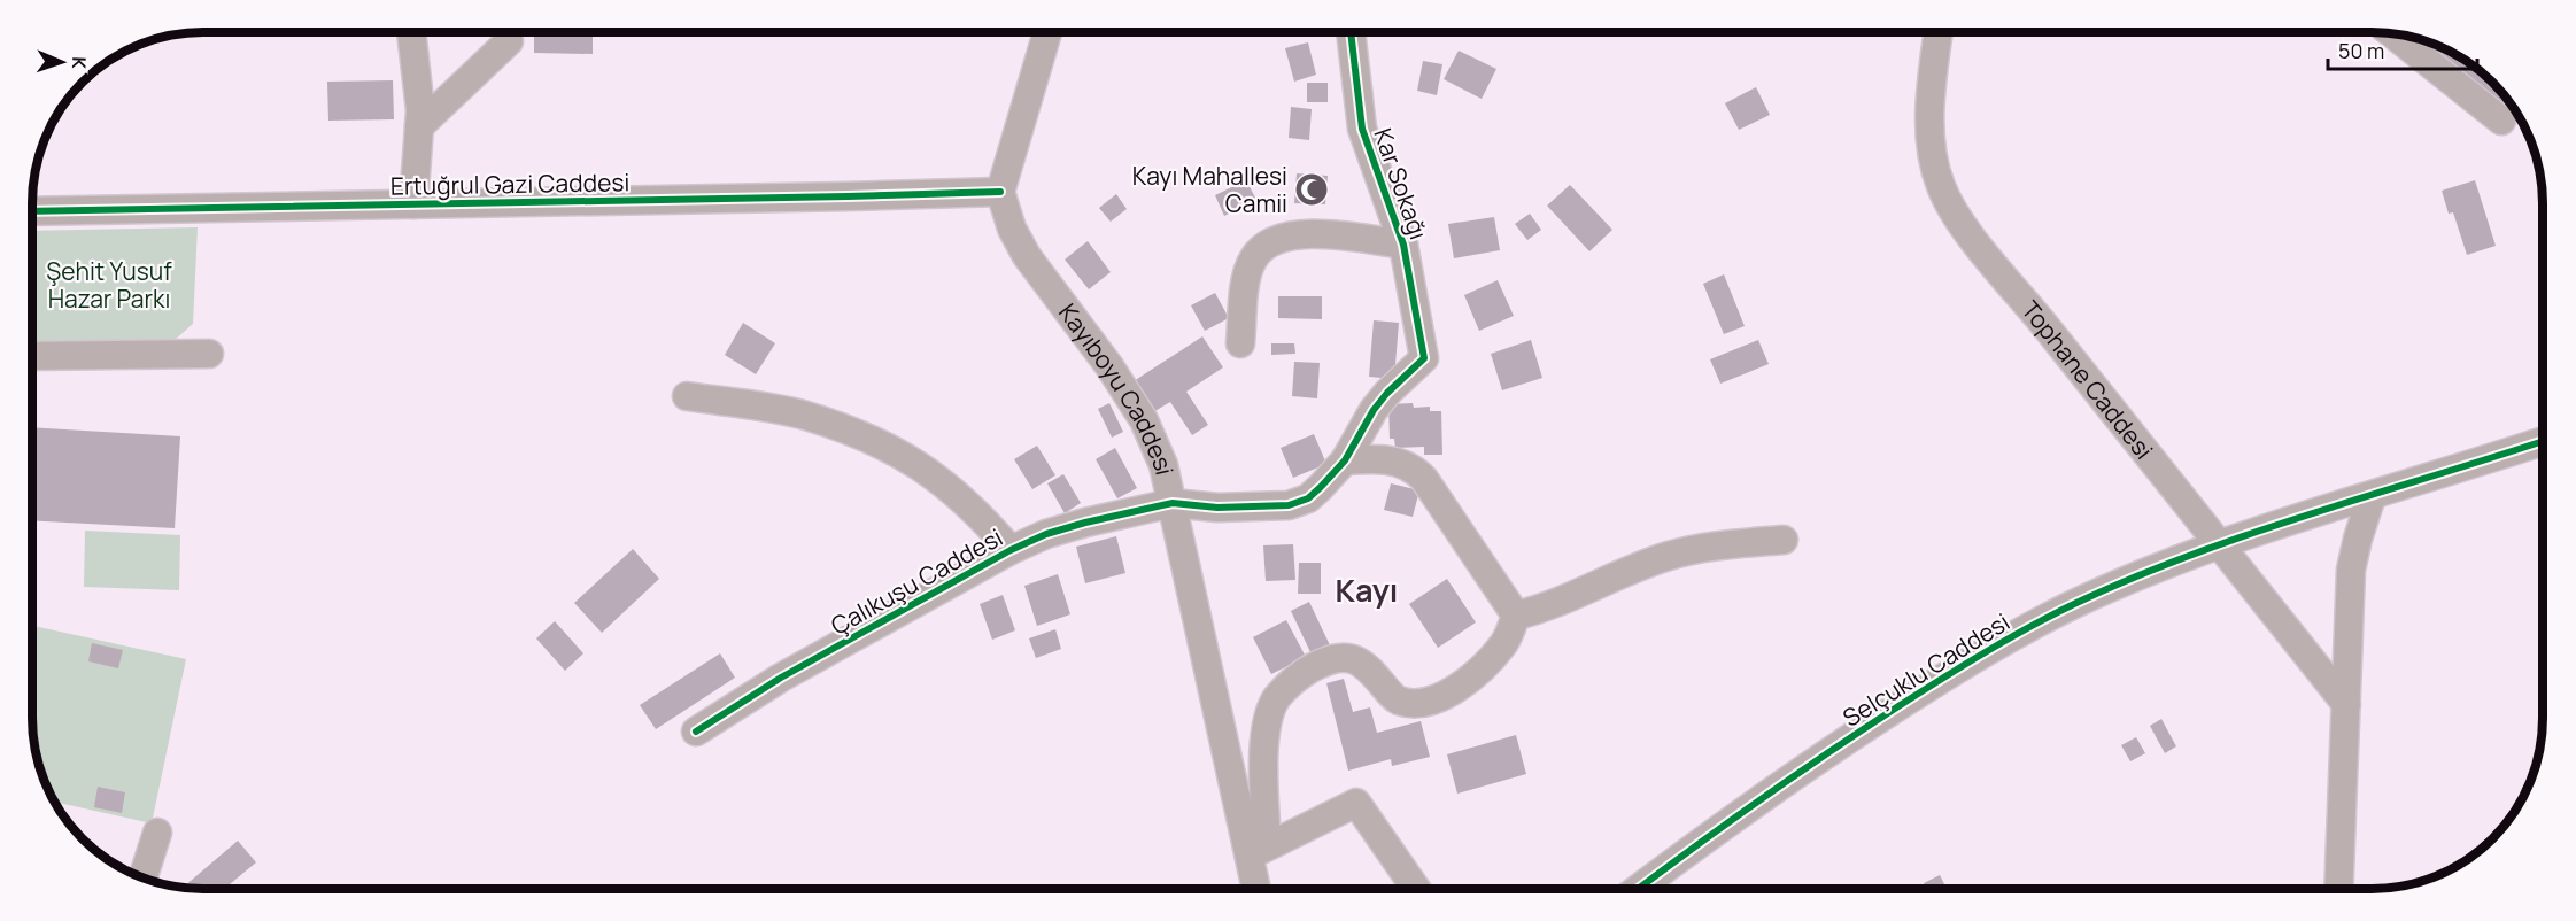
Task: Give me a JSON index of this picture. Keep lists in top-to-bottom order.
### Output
{
  "streets": {
    "street": [
      "Ertuğrul Gazi Caddesi",
      "Kar Sokağı",
      "Tophane Caddesi",
      "Kayıboyu Caddesi",
      "Çalıkuşu Caddesi",
      "Selçuklu Caddesi"
    ]
  },
  "crossings": [
    ["Ertuğrul Gazi Caddesi", "Kayıboyu Caddesi"],
    ["Kar Sokağı", "Çalıkuşu Caddesi"],
    ["Tophane Caddesi", "Selçuklu Caddesi"],
    ["Kayıboyu Caddesi", "Çalıkuşu Caddesi"]
  ],
  "districts": ["Kayı"],
  "parks": ["Şehit Yusuf Hazar Parkı"],
  "places": {
    "mosque": ["Kayı Mahallesi Camii"]
  },
  "scale_bar": "50 m",
  "north": "right"
}
